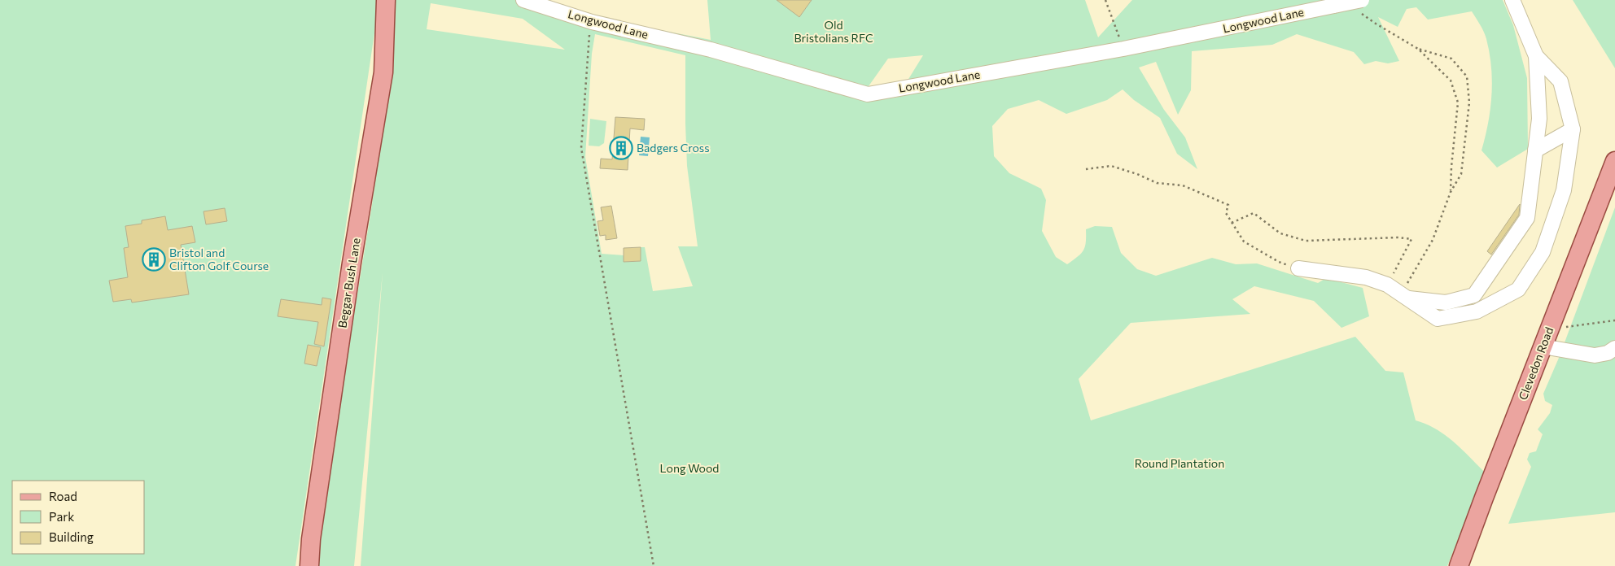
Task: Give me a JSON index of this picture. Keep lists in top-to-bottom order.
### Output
{
  "streets": {
    "main road": ["Beggar Bush Lane", "Clevedon Road"],
    "street": ["Longwood Lane"]
  },
  "parks": ["Old Bristolians RFC", "Round Plantation", "Long Wood"],
  "places": {
    "building": ["Badgers Cross", "Bristol and Clifton Golf Course"]
  },
  "legend": ["Road", "Park", "Building"]
}
